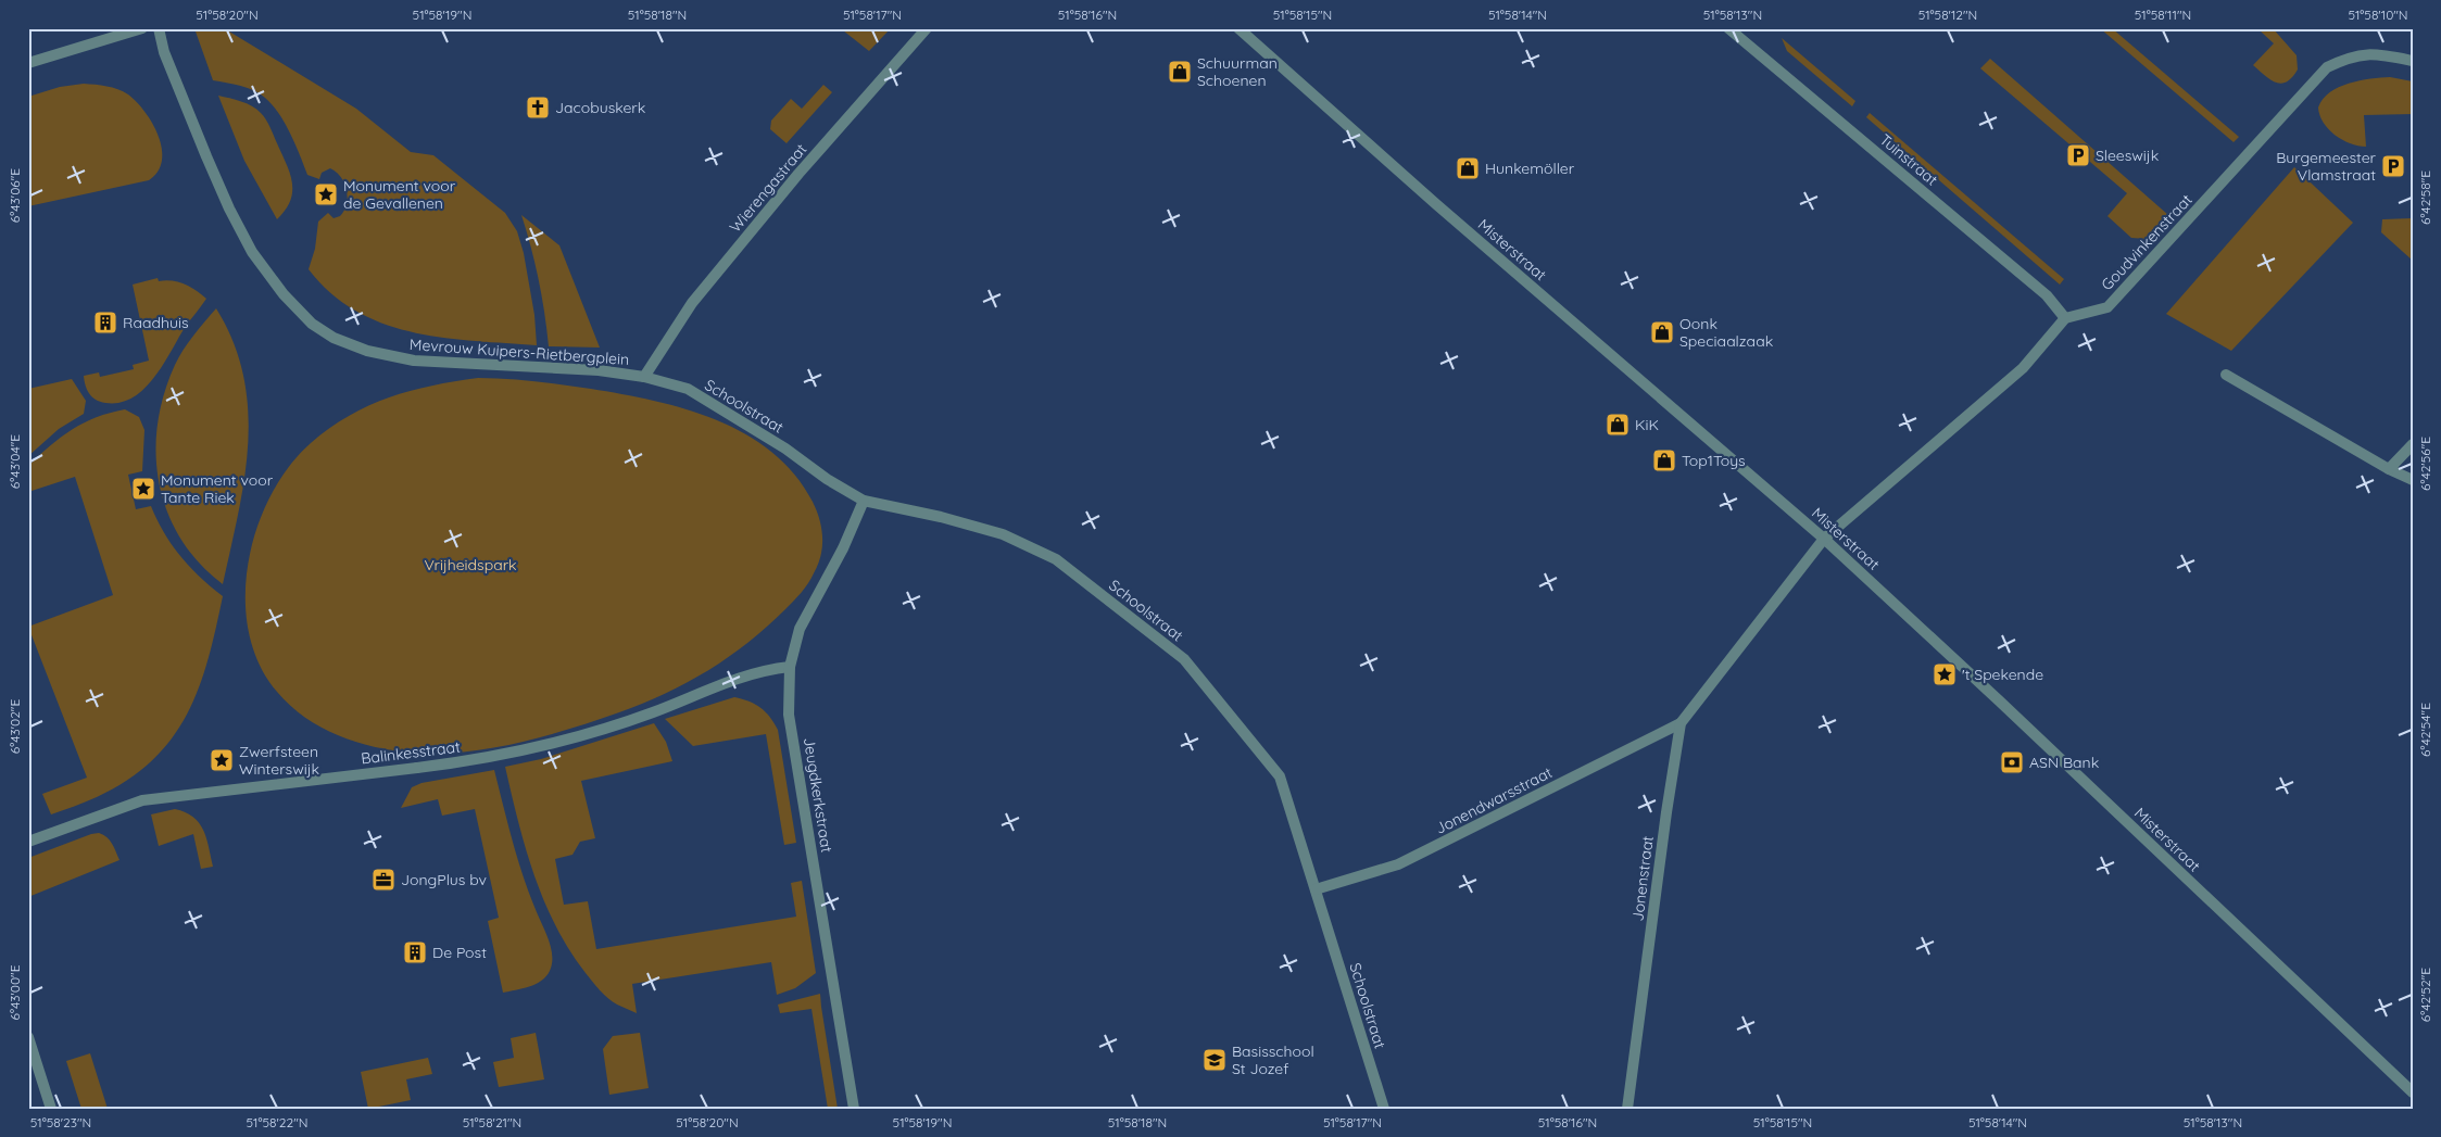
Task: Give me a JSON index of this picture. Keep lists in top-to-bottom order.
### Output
{
  "streets": {
    "street": [
      "Tuinstraat",
      "Wierengastraat",
      "Goudvinkenstraat",
      "Misterstraat",
      "Mevrouw Kuipers-Rietbergplein",
      "Schoolstraat",
      "Balinkesstraat",
      "Jeugdkerkstraat",
      "Jonendwarsstraat",
      "Jonenstraat"
    ]
  },
  "crossings": [
    ["Tuinstraat", "Goudvinkenstraat"],
    ["Wierengastraat", "Mevrouw Kuipers-Rietbergplein"],
    ["Wierengastraat", "Schoolstraat"],
    ["Misterstraat", "Jonenstraat"],
    ["Mevrouw Kuipers-Rietbergplein", "Schoolstraat"],
    ["Schoolstraat", "Jeugdkerkstraat"],
    ["Schoolstraat", "Jonendwarsstraat"],
    ["Balinkesstraat", "Jeugdkerkstraat"],
    ["Jonendwarsstraat", "Jonenstraat"]
  ],
  "parks": ["Vrijheidspark"],
  "places": {
    "shop": [
      "Schuurman Schoenen",
      "Hunkemöller",
      "Oonk Speciaalzaak",
      "KiK",
      "Top1Toys"
    ],
    "church": ["Jacobuskerk"],
    "parking": ["Sleeswijk", "Burgemeester Vlamstraat"],
    "place": [
      "Monument voor de Gevallenen",
      "Monument voor Tante Riek",
      "'t Spekende",
      "Zwerfsteen Winterswijk"
    ],
    "building": ["Raadhuis", "De Post"],
    "bank": ["ASN Bank"],
    "office": ["JongPlus bv"],
    "school or university": ["Basisschool St Jozef"]
  },
  "coordinates": [
    "51°58'20\"N",
    "51°58'19\"N",
    "51°58'18\"N",
    "51°58'17\"N",
    "51°58'16\"N",
    "51°58'15\"N",
    "51°58'14\"N",
    "51°58'13\"N",
    "51°58'12\"N",
    "51°58'11\"N",
    "51°58'10\"N",
    "6°43'06\"E",
    "6°42'58\"E",
    "6°43'04\"E",
    "6°42'56\"E",
    "6°43'02\"E",
    "6°42'54\"E",
    "6°43'00\"E",
    "6°42'52\"E",
    "51°58'23\"N",
    "51°58'22\"N",
    "51°58'21\"N"
  ]
}
